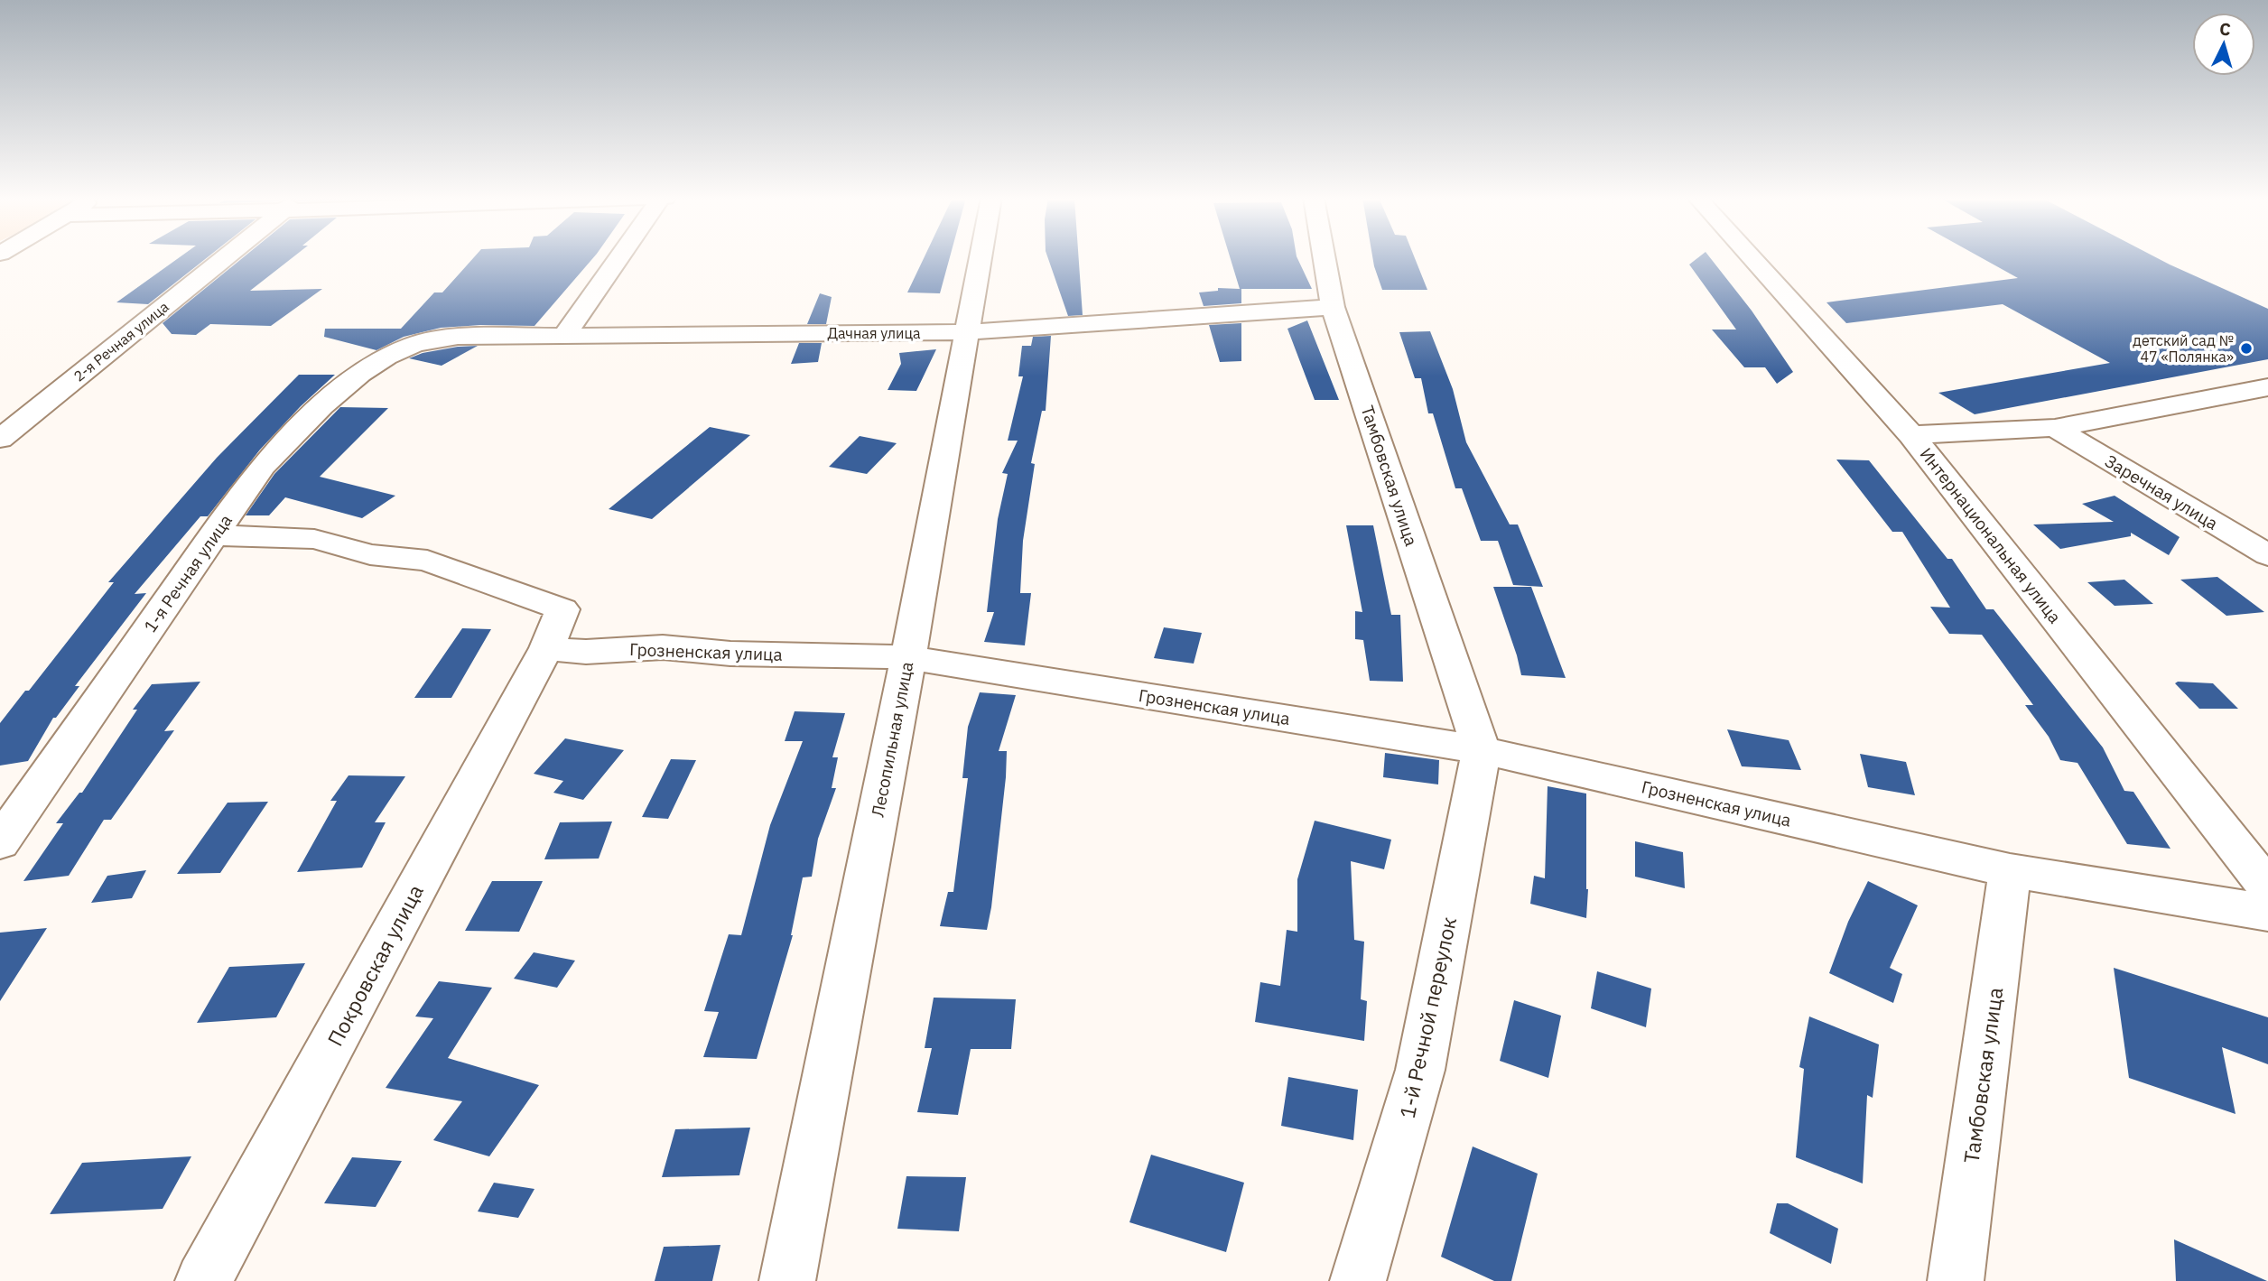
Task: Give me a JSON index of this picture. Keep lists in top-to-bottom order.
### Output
{
  "streets": {
    "street": [
      "Дачная улица",
      "2-я Речная улица",
      "Тамбовская улица",
      "Заречная улица",
      "Интернациональная улица",
      "1-я Речная улица",
      "Грозненская улица",
      "Лесопильная улица",
      "Покровская улица",
      "1-й Речной переулок"
    ]
  },
  "crossings": [
    ["Дачная улица", "Тамбовская улица"],
    ["Дачная улица", "1-я Речная улица"],
    ["Дачная улица", "Лесопильная улица"],
    ["Тамбовская улица", "Грозненская улица"],
    ["Тамбовская улица", "1-й Речной переулок"],
    ["Грозненская улица", "Лесопильная улица"],
    ["Грозненская улица", "Покровская улица"],
    ["Грозненская улица", "1-й Речной переулок"]
  ],
  "places": ["детский сад № 47 «Полянка»"],
  "north": "top"
}
